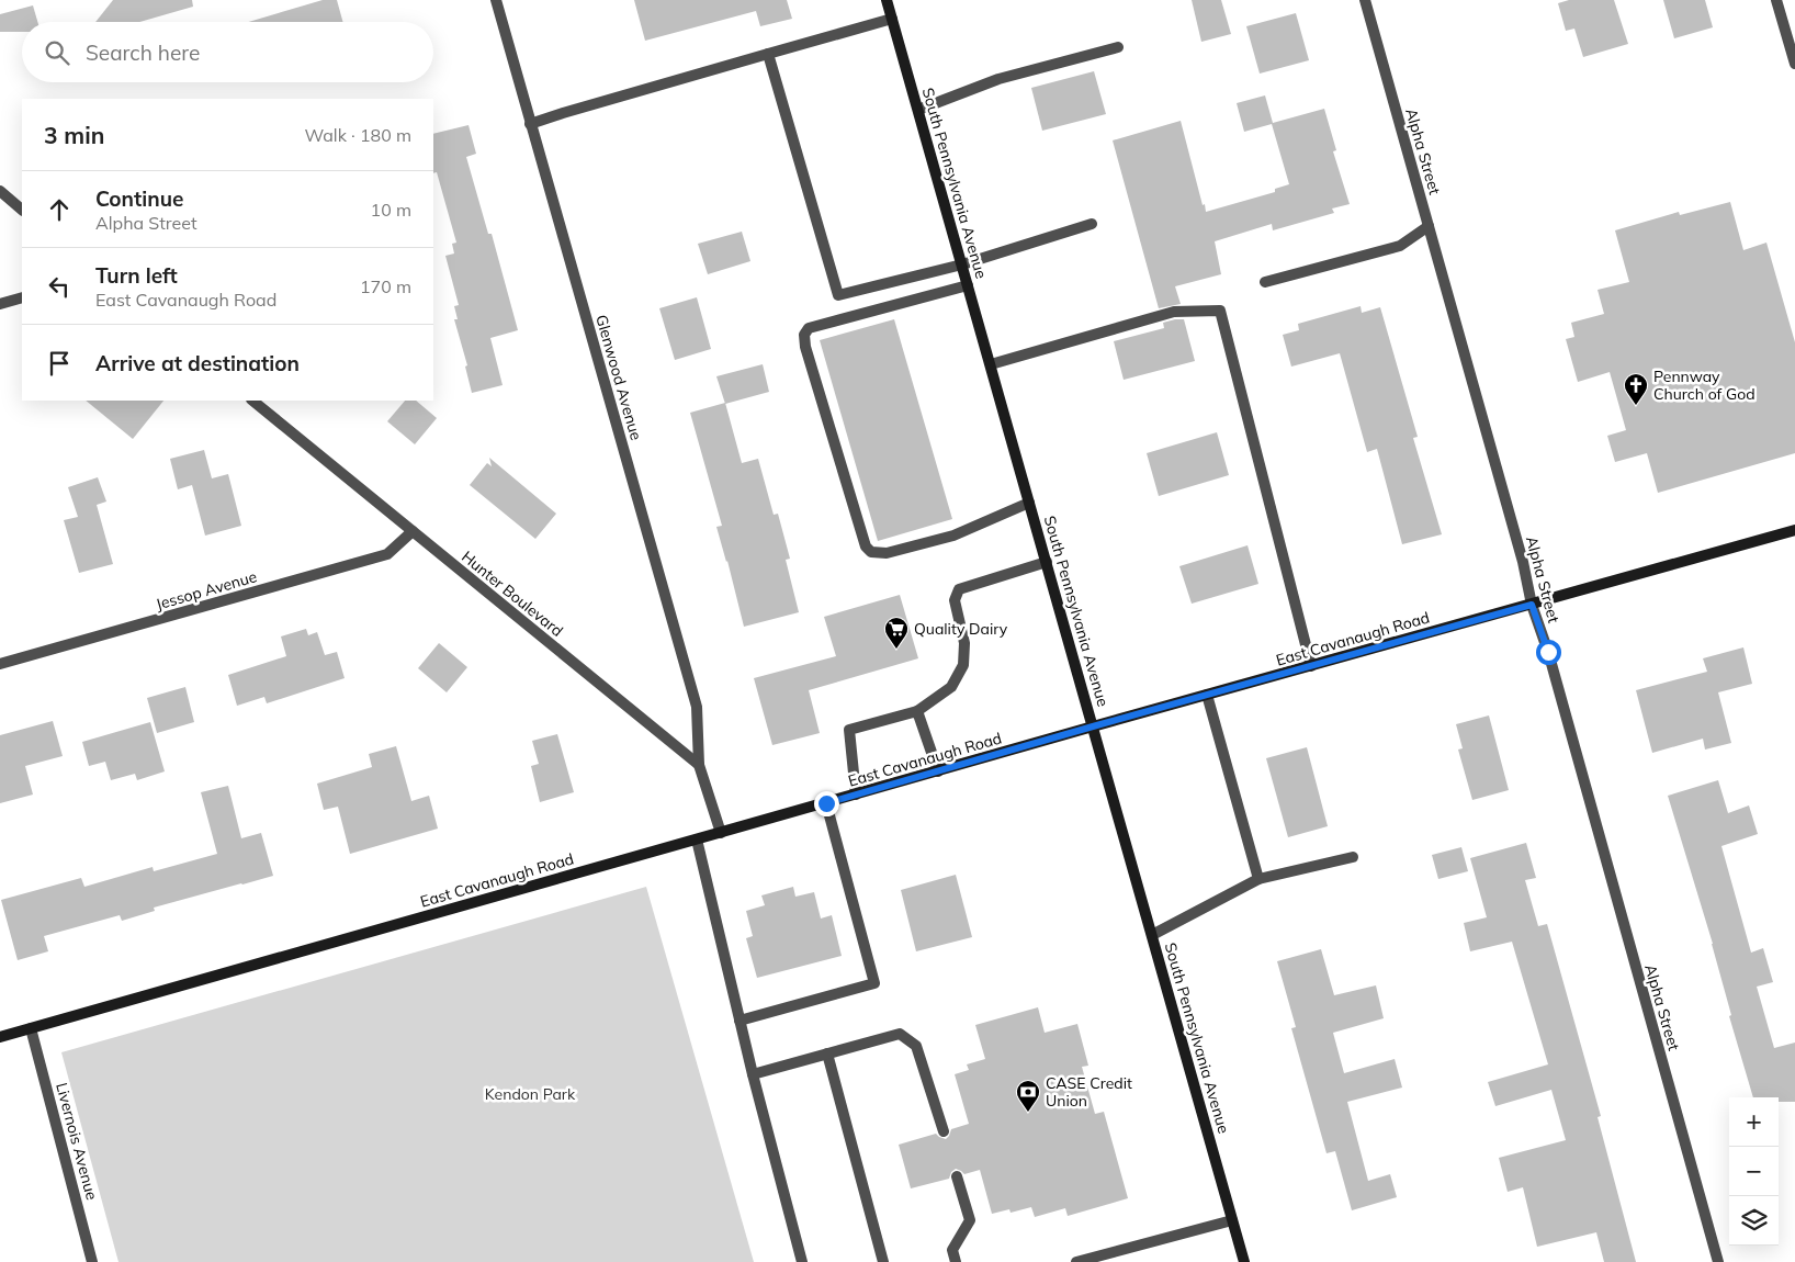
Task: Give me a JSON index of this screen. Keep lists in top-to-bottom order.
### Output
{
  "streets": {
    "street": [
      "Alpha Street",
      "South Pennsylvania Avenue",
      "Glenwood Avenue",
      "Jessop Avenue",
      "Hunter Boulevard",
      "East Cavanaugh Road",
      "Livernois Avenue"
    ]
  },
  "crossings": [
    ["Alpha Street", "East Cavanaugh Road"],
    ["South Pennsylvania Avenue", "East Cavanaugh Road"],
    ["Glenwood Avenue", "Hunter Boulevard"],
    ["Jessop Avenue", "Hunter Boulevard"],
    ["East Cavanaugh Road", "Livernois Avenue"]
  ],
  "parks": ["Kendon Park"],
  "places": {
    "church": ["Pennway Church of God"],
    "supermarket": ["Quality Dairy"],
    "bank": ["CASE Credit Union"]
  },
  "page": {
    "search": "Search here",
    "heading": ["3 min", "Walk · 180 m"],
    "list": [
      ["Continue", "Alpha Street", "10 m"],
      ["Turn left", "East Cavanaugh Road", "170 m"],
      "Arrive at destination"
    ],
    "map_buttons": ["+", "−"]
  }
}
